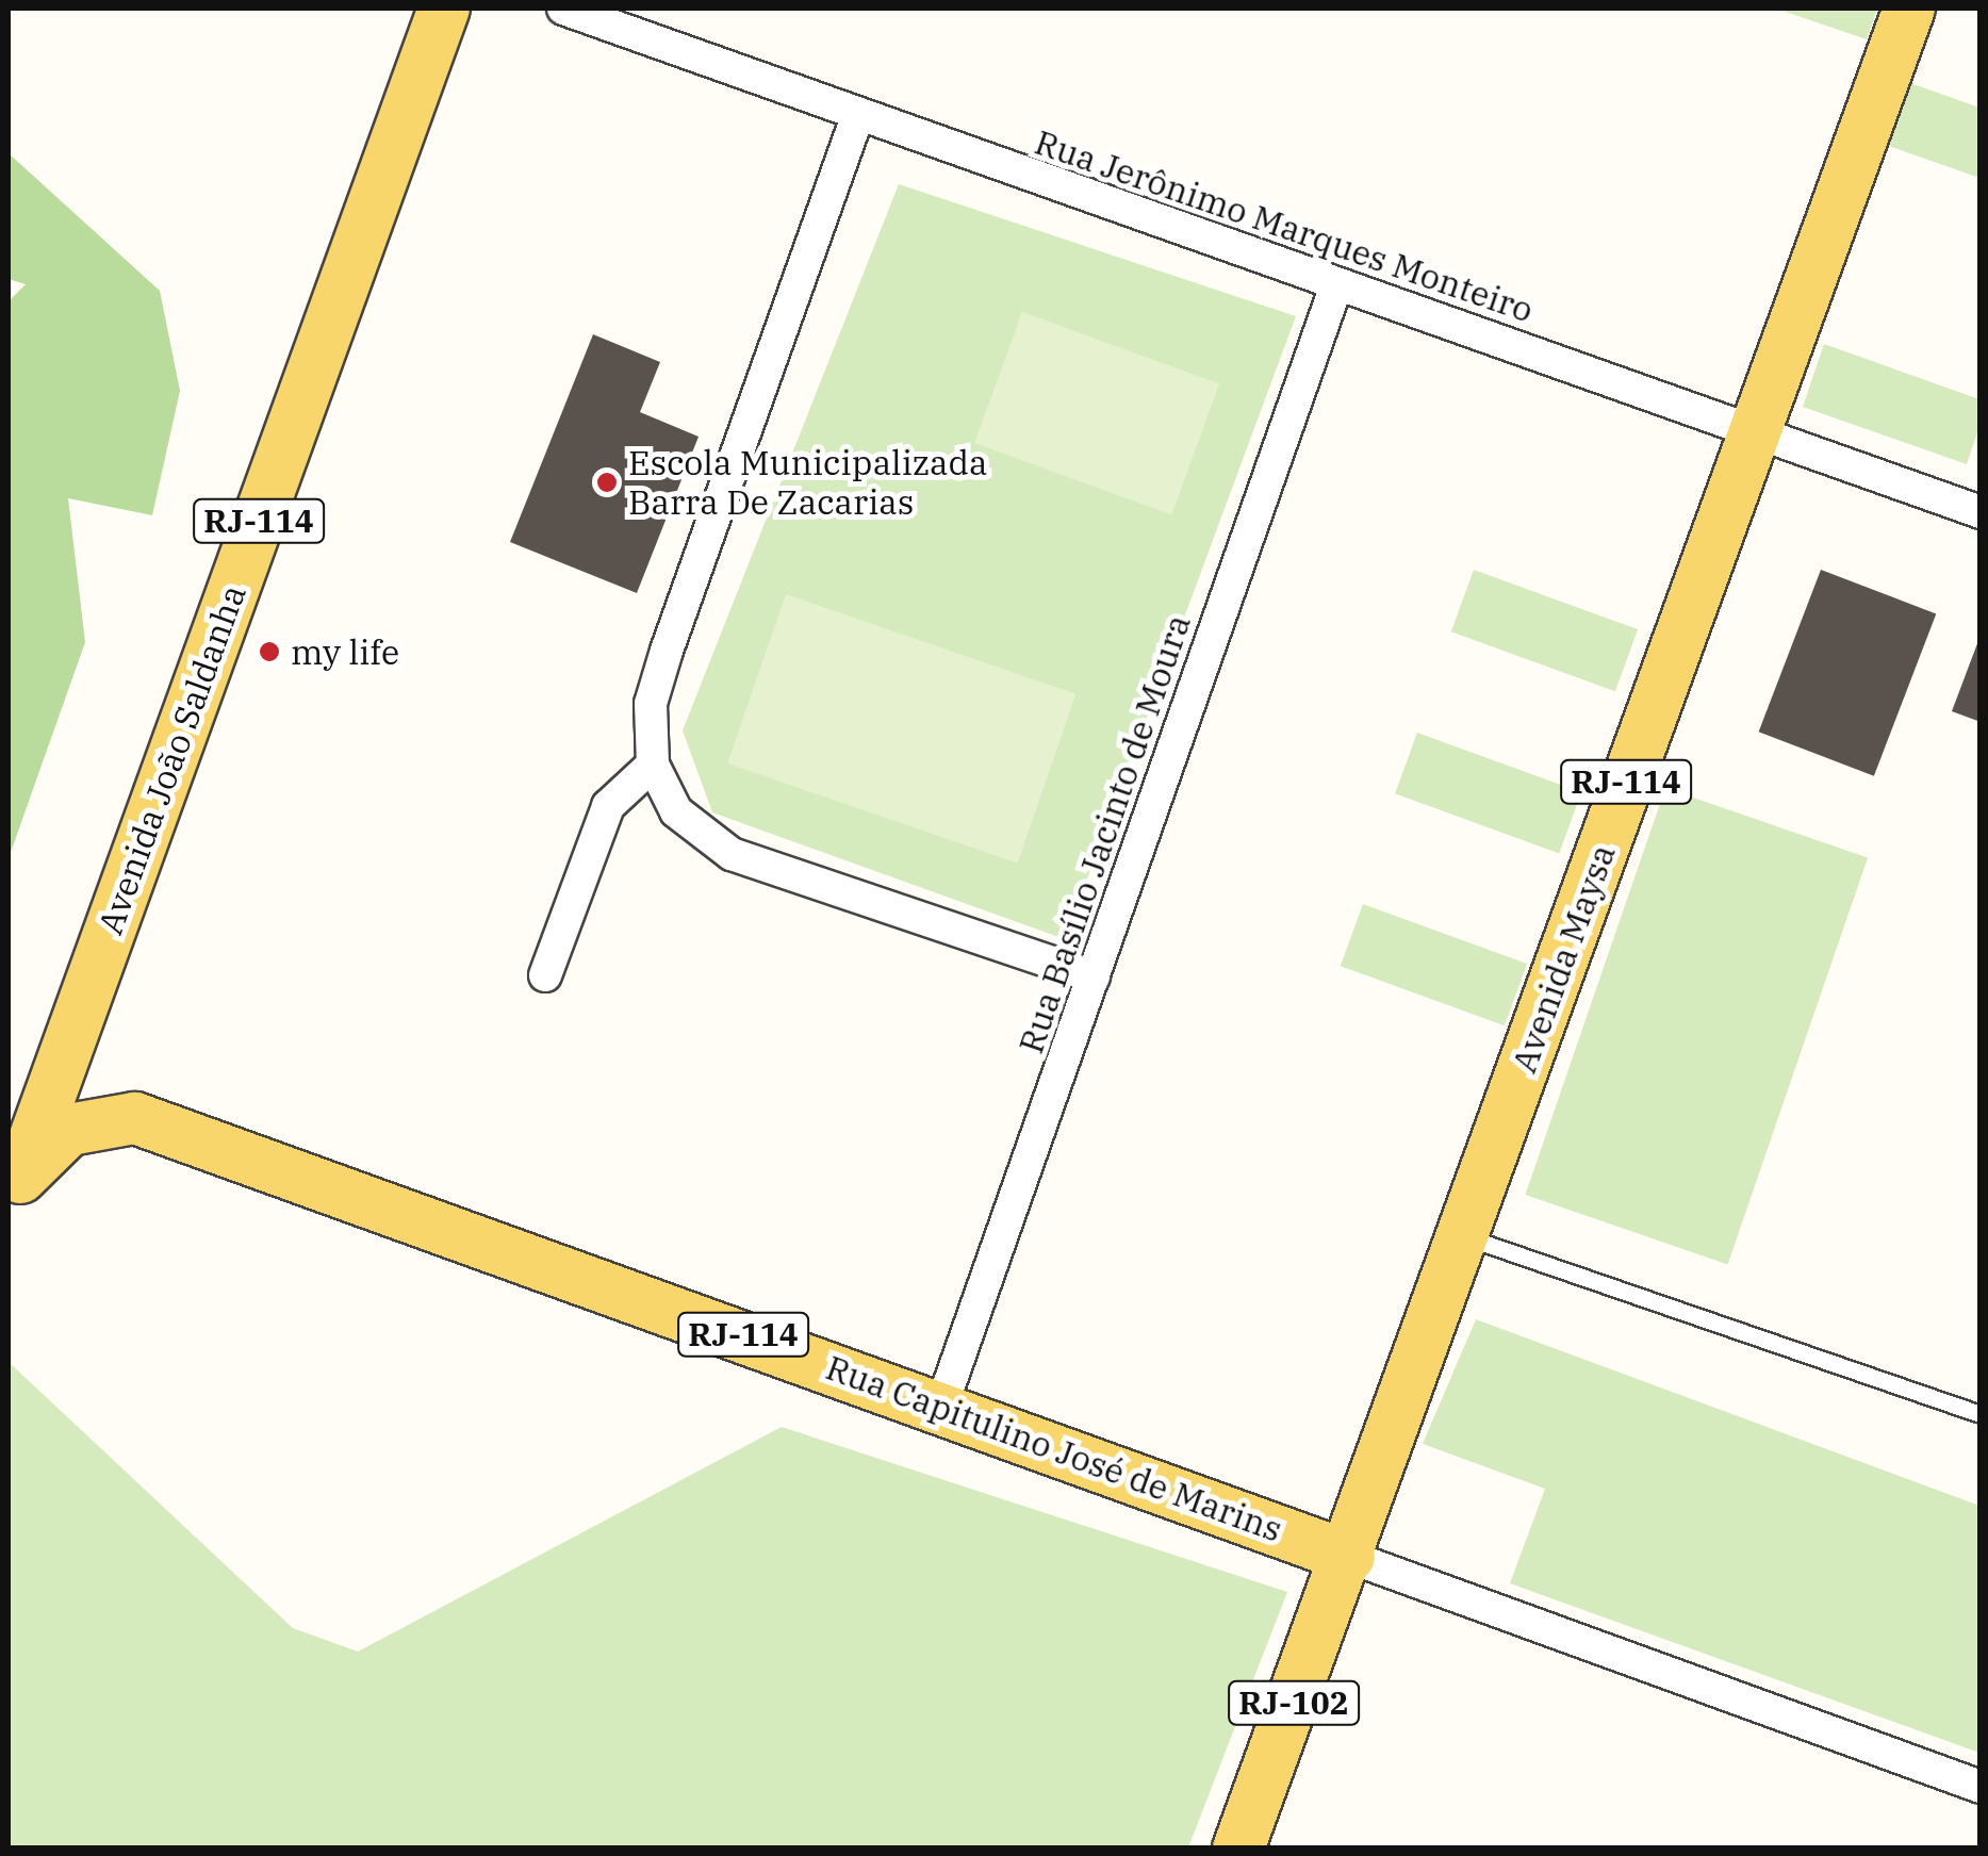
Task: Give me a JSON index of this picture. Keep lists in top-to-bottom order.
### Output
{
  "streets": {
    "main road": [
      "RJ-114",
      "Avenida João Saldanha",
      "Avenida Maysa",
      "Rua Capitulino José de Marins",
      "RJ-102"
    ],
    "street": ["Rua Jerônimo Marques Monteiro", "Rua Basílio Jacinto de Moura"]
  },
  "crossings": [
    ["Rua Jerônimo Marques Monteiro", "Rua Basílio Jacinto de Moura"],
    ["Rua Jerônimo Marques Monteiro", "Avenida Maysa"],
    ["RJ-114", "Avenida João Saldanha"],
    ["RJ-114", "Rua Capitulino José de Marins"],
    ["Avenida João Saldanha", "Rua Capitulino José de Marins"],
    ["Rua Basílio Jacinto de Moura", "Rua Capitulino José de Marins"],
    ["Avenida Maysa", "Rua Capitulino José de Marins"]
  ],
  "places": ["Escola Municipalizada Barra De Zacarias", "my life"]
}
